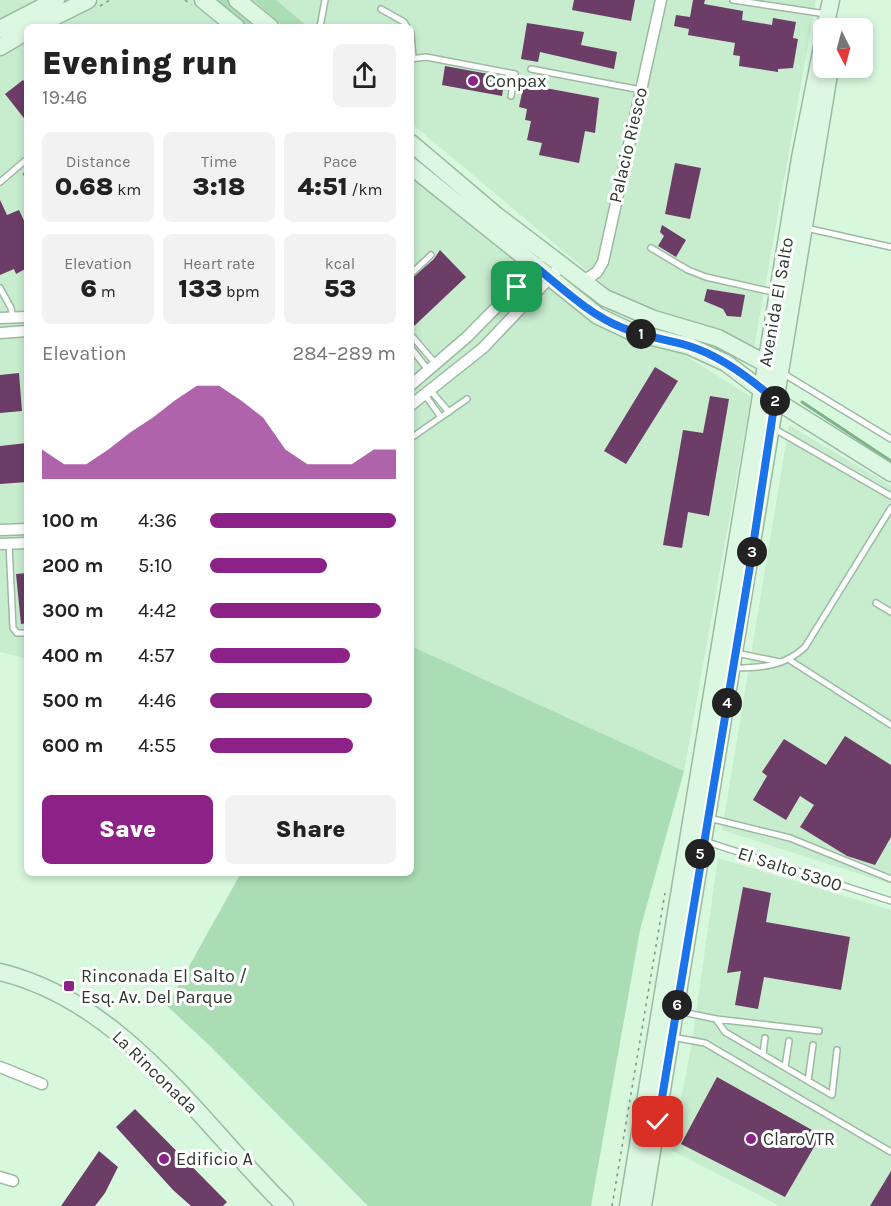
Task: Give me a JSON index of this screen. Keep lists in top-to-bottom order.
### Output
{
  "streets": {
    "main road": ["Avenida El Salto", "La Rinconada"],
    "street": ["Palacio Riesco"],
    "lane": ["El Salto 5300"]
  },
  "crossings": [
    ["Avenida El Salto", "El Salto 5300"]
  ],
  "places": {
    "other": ["Conpax", "ClaroVTR", "Edificio A"],
    "transit": ["Rinconada El Salto / Esq. Av. Del Parque"]
  },
  "north": "bottom",
  "page": {
    "heading": ["Evening run", "19:46"],
    "stats": [
      ["Distance", "0.68 km"],
      ["Time", "3:18"],
      ["Pace", "4:51 /km"],
      ["Elevation", "6 m"],
      ["Heart rate", "133 bpm"],
      ["kcal", "53"]
    ],
    "pins": [
      "1",
      "2",
      "3",
      "4",
      "5",
      "6"
    ],
    "chart": ["Elevation", "284–289 m"],
    "list": [
      {
        "name": "100 m",
        "note": "4:36"
      },
      {
        "name": "200 m",
        "note": "5:10"
      },
      {
        "name": "300 m",
        "note": "4:42"
      },
      {
        "name": "400 m",
        "note": "4:57"
      },
      {
        "name": "500 m",
        "note": "4:46"
      },
      {
        "name": "600 m",
        "note": "4:55"
      }
    ],
    "buttons": ["Save", "Share"]
  }
}
